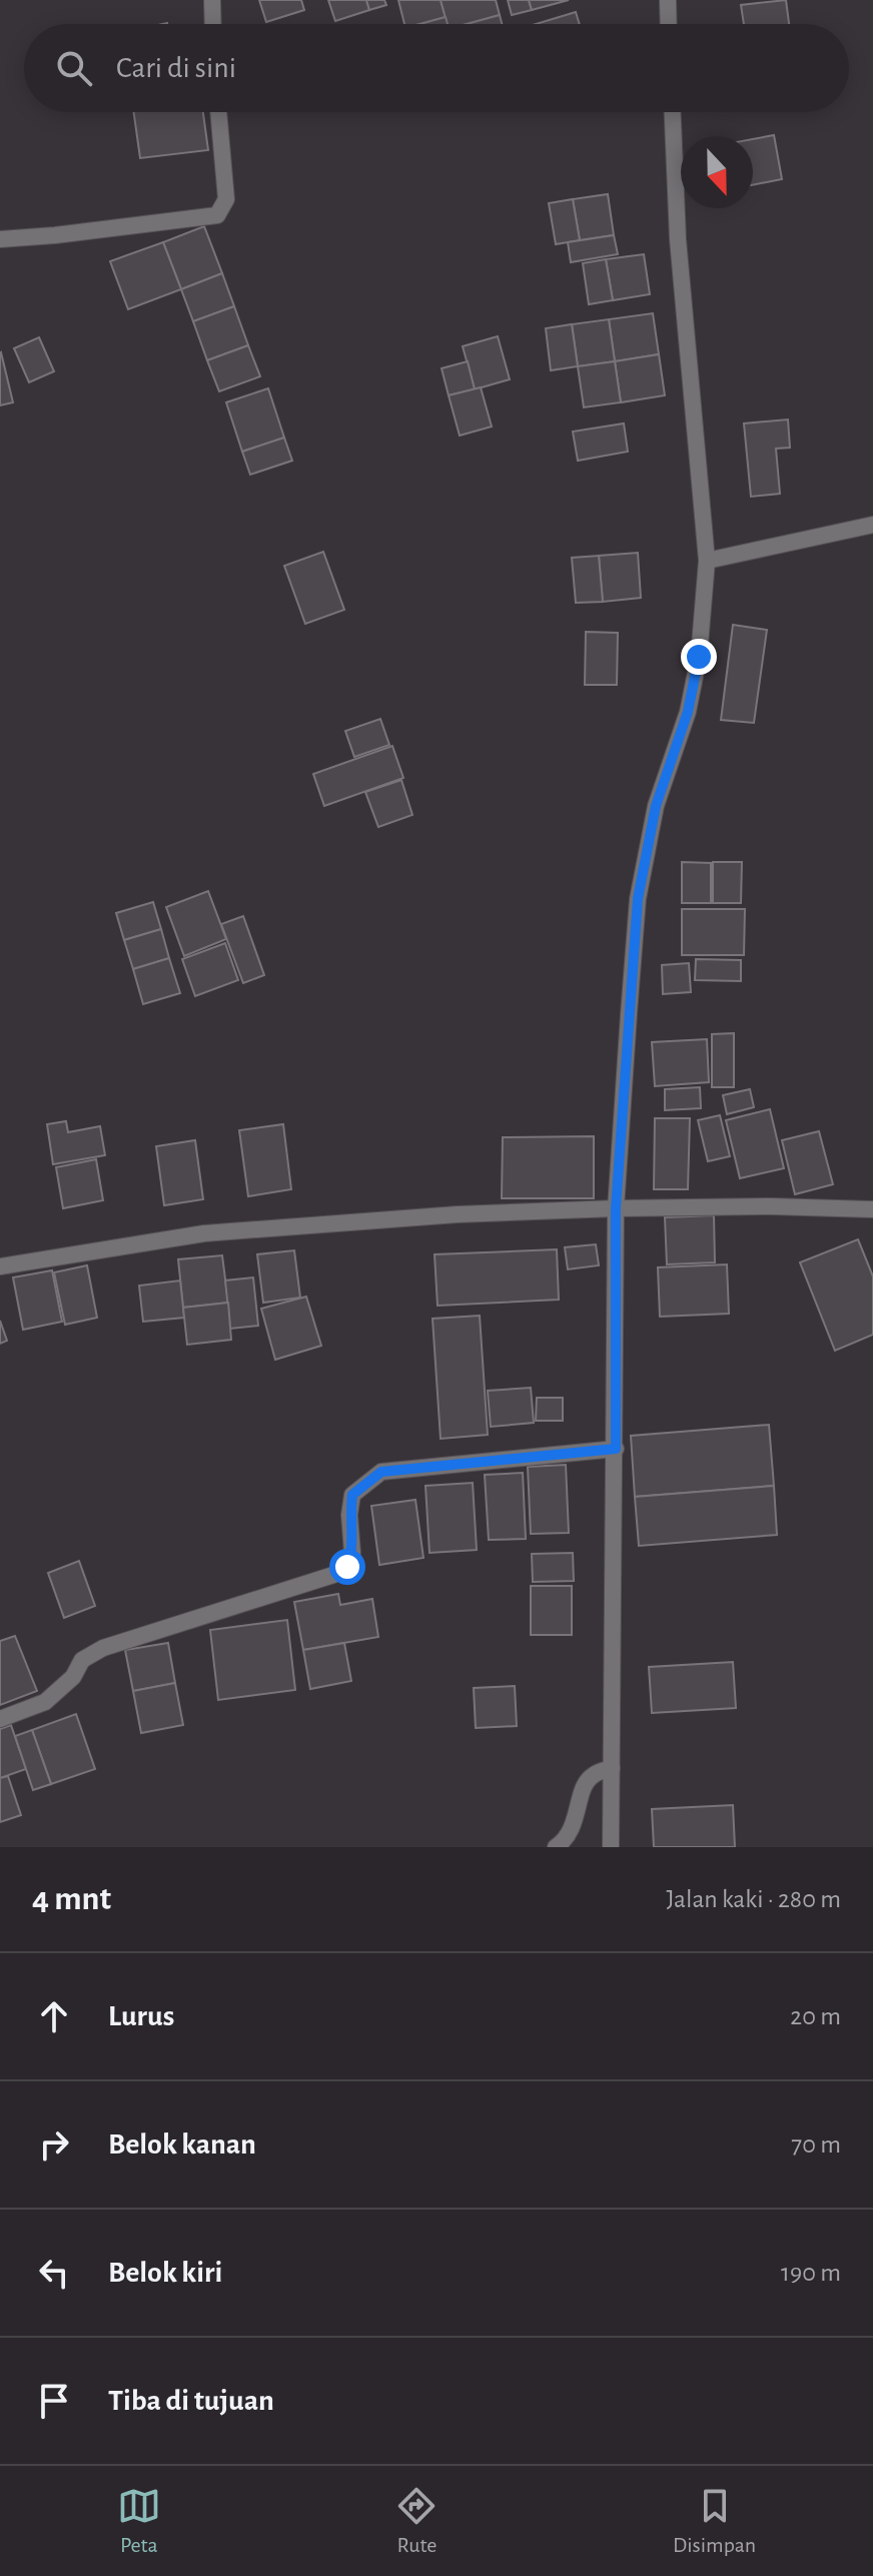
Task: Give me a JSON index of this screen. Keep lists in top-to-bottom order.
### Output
{
  "north": "bottom",
  "page": {
    "search": "Cari di sini",
    "heading": ["4 mnt", "Jalan kaki · 280 m"],
    "list": [
      ["Lurus", "20 m"],
      ["Belok kanan", "70 m"],
      ["Belok kiri", "190 m"],
      "Tiba di tujuan"
    ],
    "nav": ["Peta", "Rute", "Disimpan"]
  }
}
